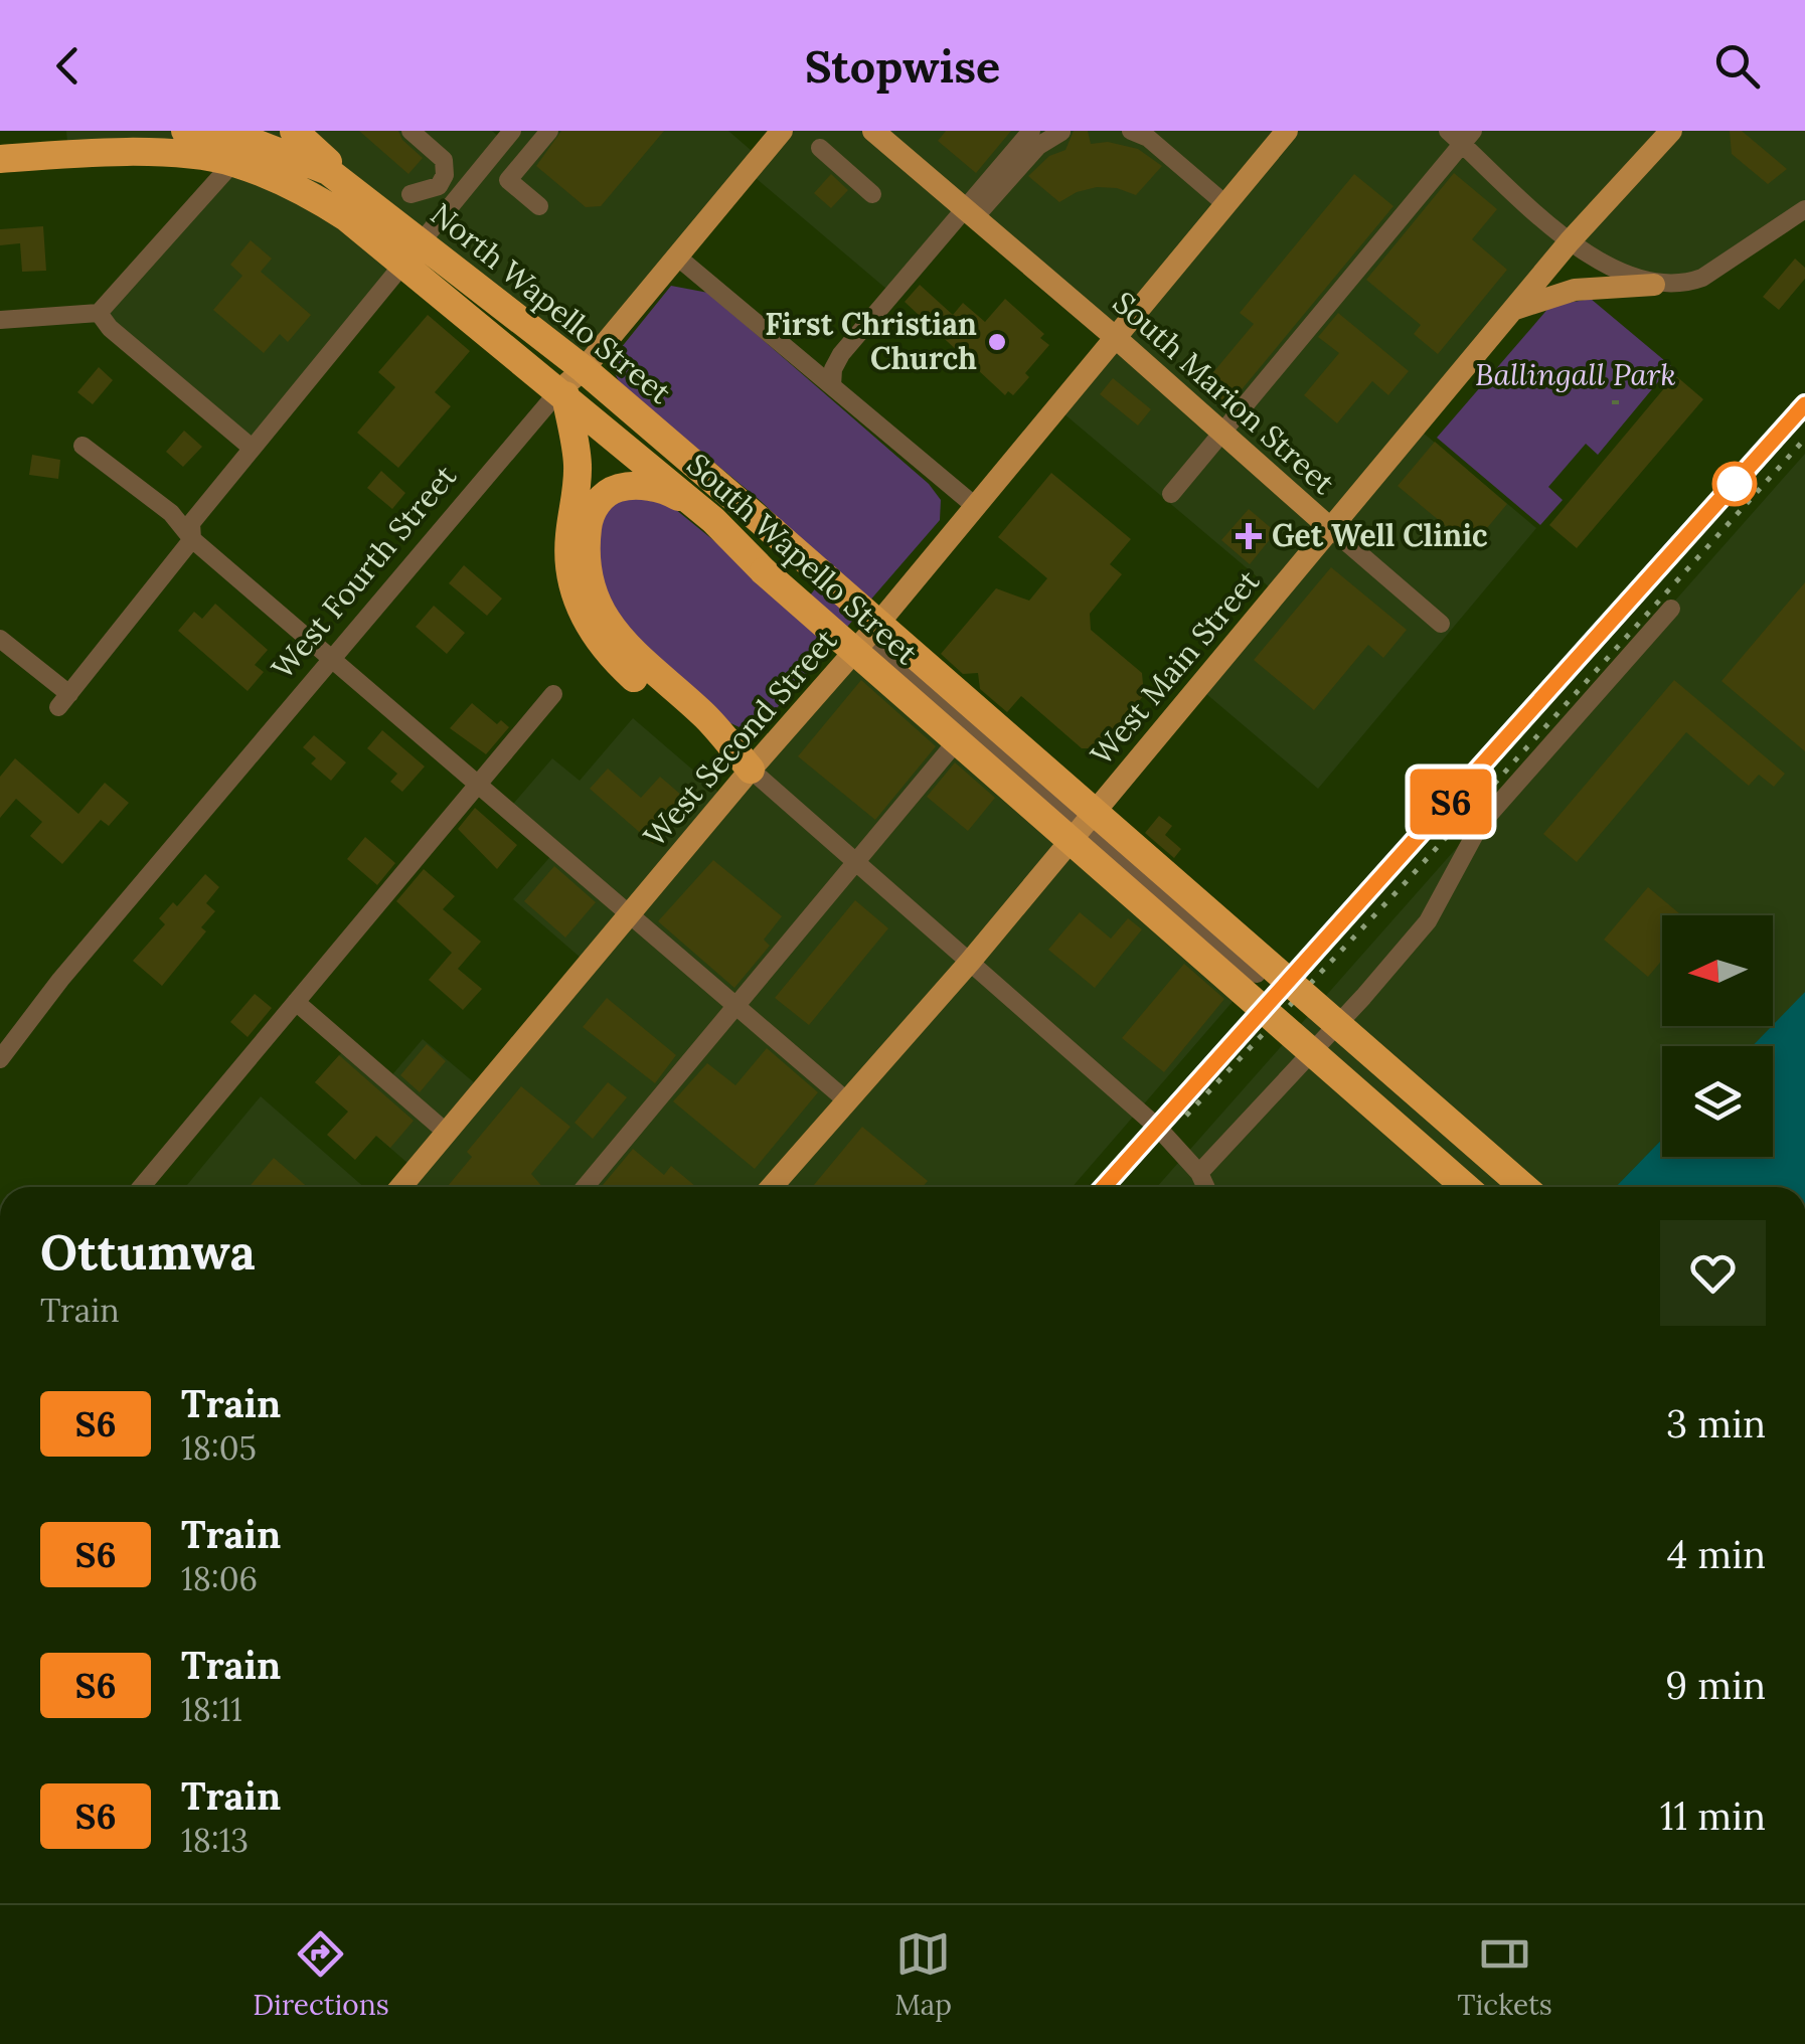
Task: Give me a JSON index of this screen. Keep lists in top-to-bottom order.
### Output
{
  "streets": {
    "highway": ["North Wapello Street", "South Wapello Street"],
    "main road": [
      "South Marion Street",
      "West Fourth Street",
      "West Main Street",
      "West Second Street"
    ]
  },
  "crossings": [
    ["North Wapello Street", "South Wapello Street"],
    ["North Wapello Street", "West Fourth Street"],
    ["South Marion Street", "West Main Street"],
    ["South Marion Street", "West Second Street"],
    ["South Wapello Street", "West Fourth Street"],
    ["South Wapello Street", "West Main Street"],
    ["South Wapello Street", "West Second Street"]
  ],
  "parks": ["Ballingall Park"],
  "places": {
    "other": ["First Christian Church"],
    "health": ["Get Well Clinic"]
  },
  "north": "left",
  "page": {
    "header": "Stopwise",
    "on_map": "S6",
    "heading": ["Ottumwa", "Train"],
    "list": [
      {
        "mark": "S6",
        "name": "Train",
        "note": "18:05",
        "value": "3 min"
      },
      {
        "mark": "S6",
        "name": "Train",
        "note": "18:06",
        "value": "4 min"
      },
      {
        "mark": "S6",
        "name": "Train",
        "note": "18:11",
        "value": "9 min"
      },
      {
        "mark": "S6",
        "name": "Train",
        "note": "18:13",
        "value": "11 min"
      }
    ],
    "tabs": ["Directions", "Map", "Tickets"]
  }
}
